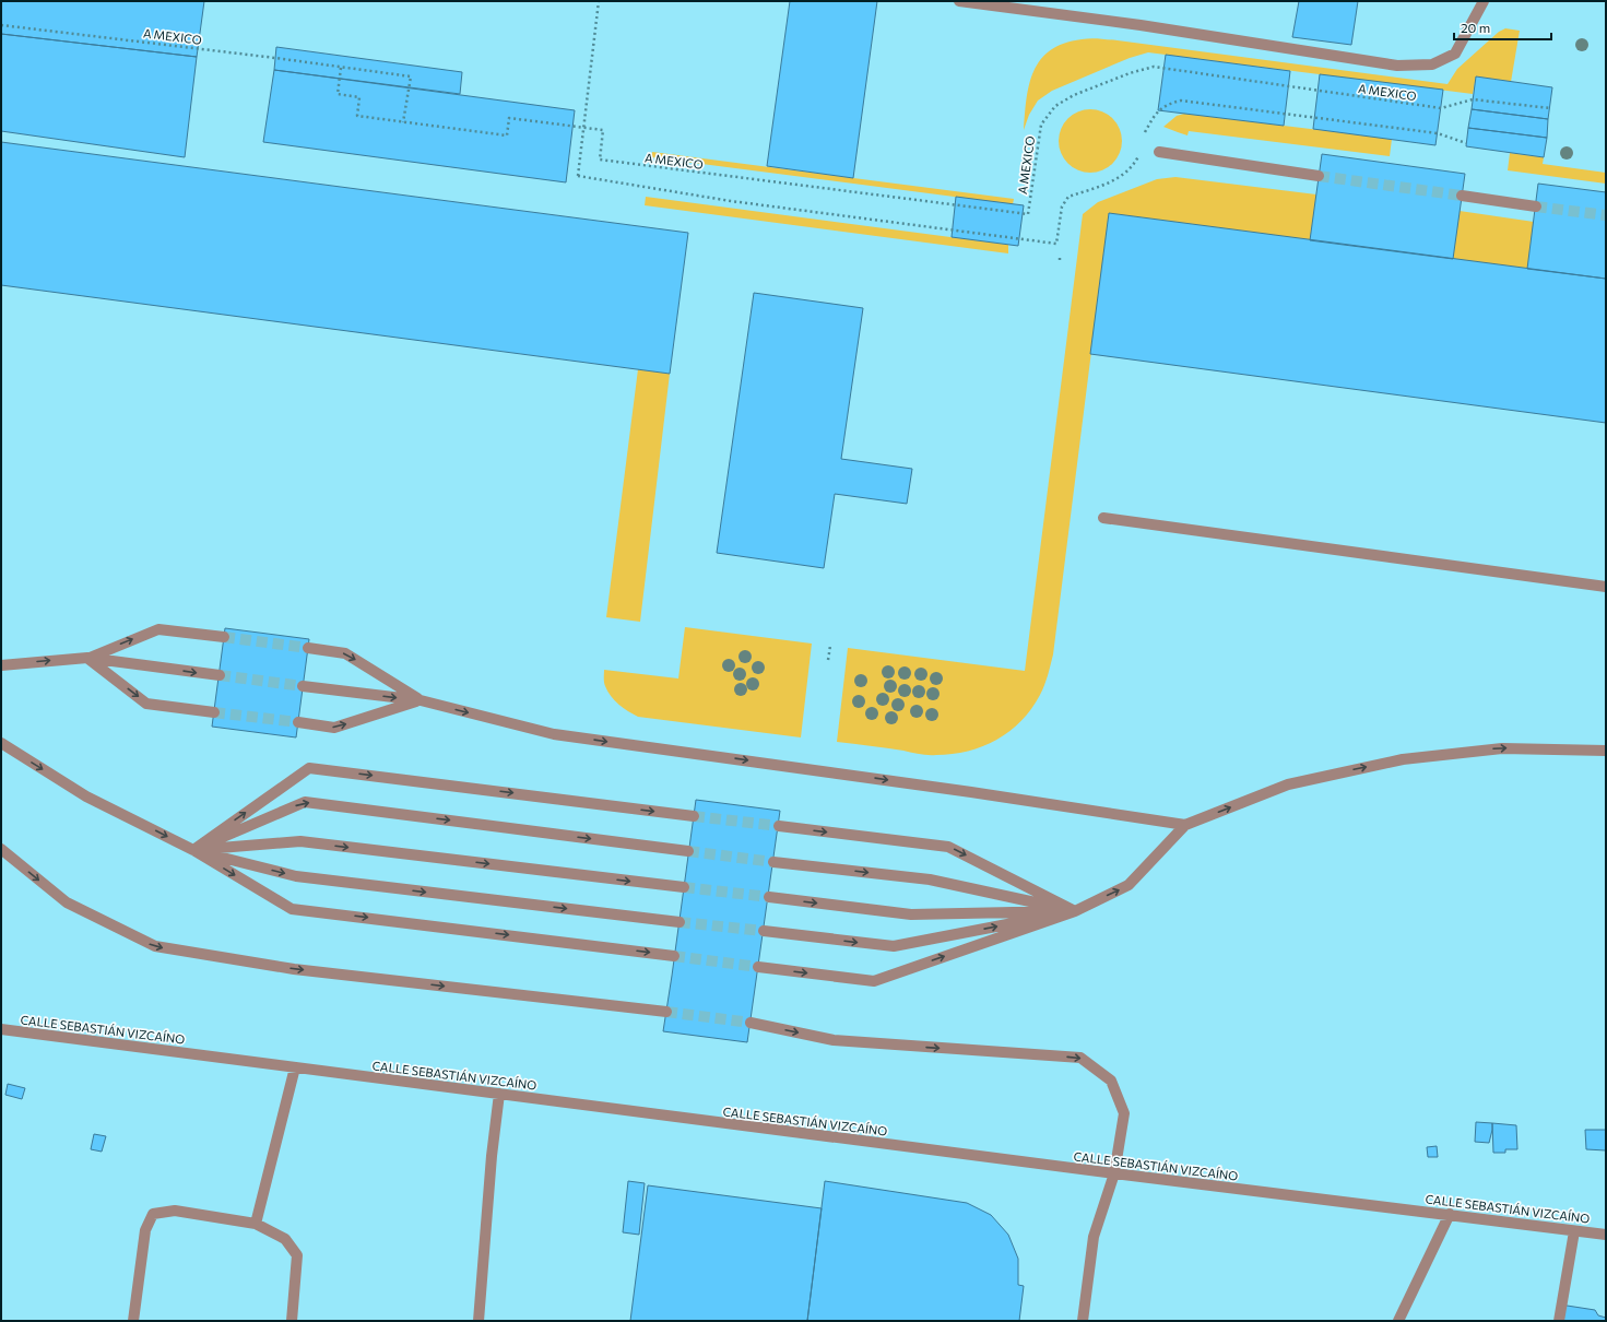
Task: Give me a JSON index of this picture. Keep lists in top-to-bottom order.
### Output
{
  "streets": {
    "street": ["CALLE SEBASTIÁN VIZCAÍNO"],
    "path": ["A MEXICO"]
  },
  "scale_bar": "20 m"
}
